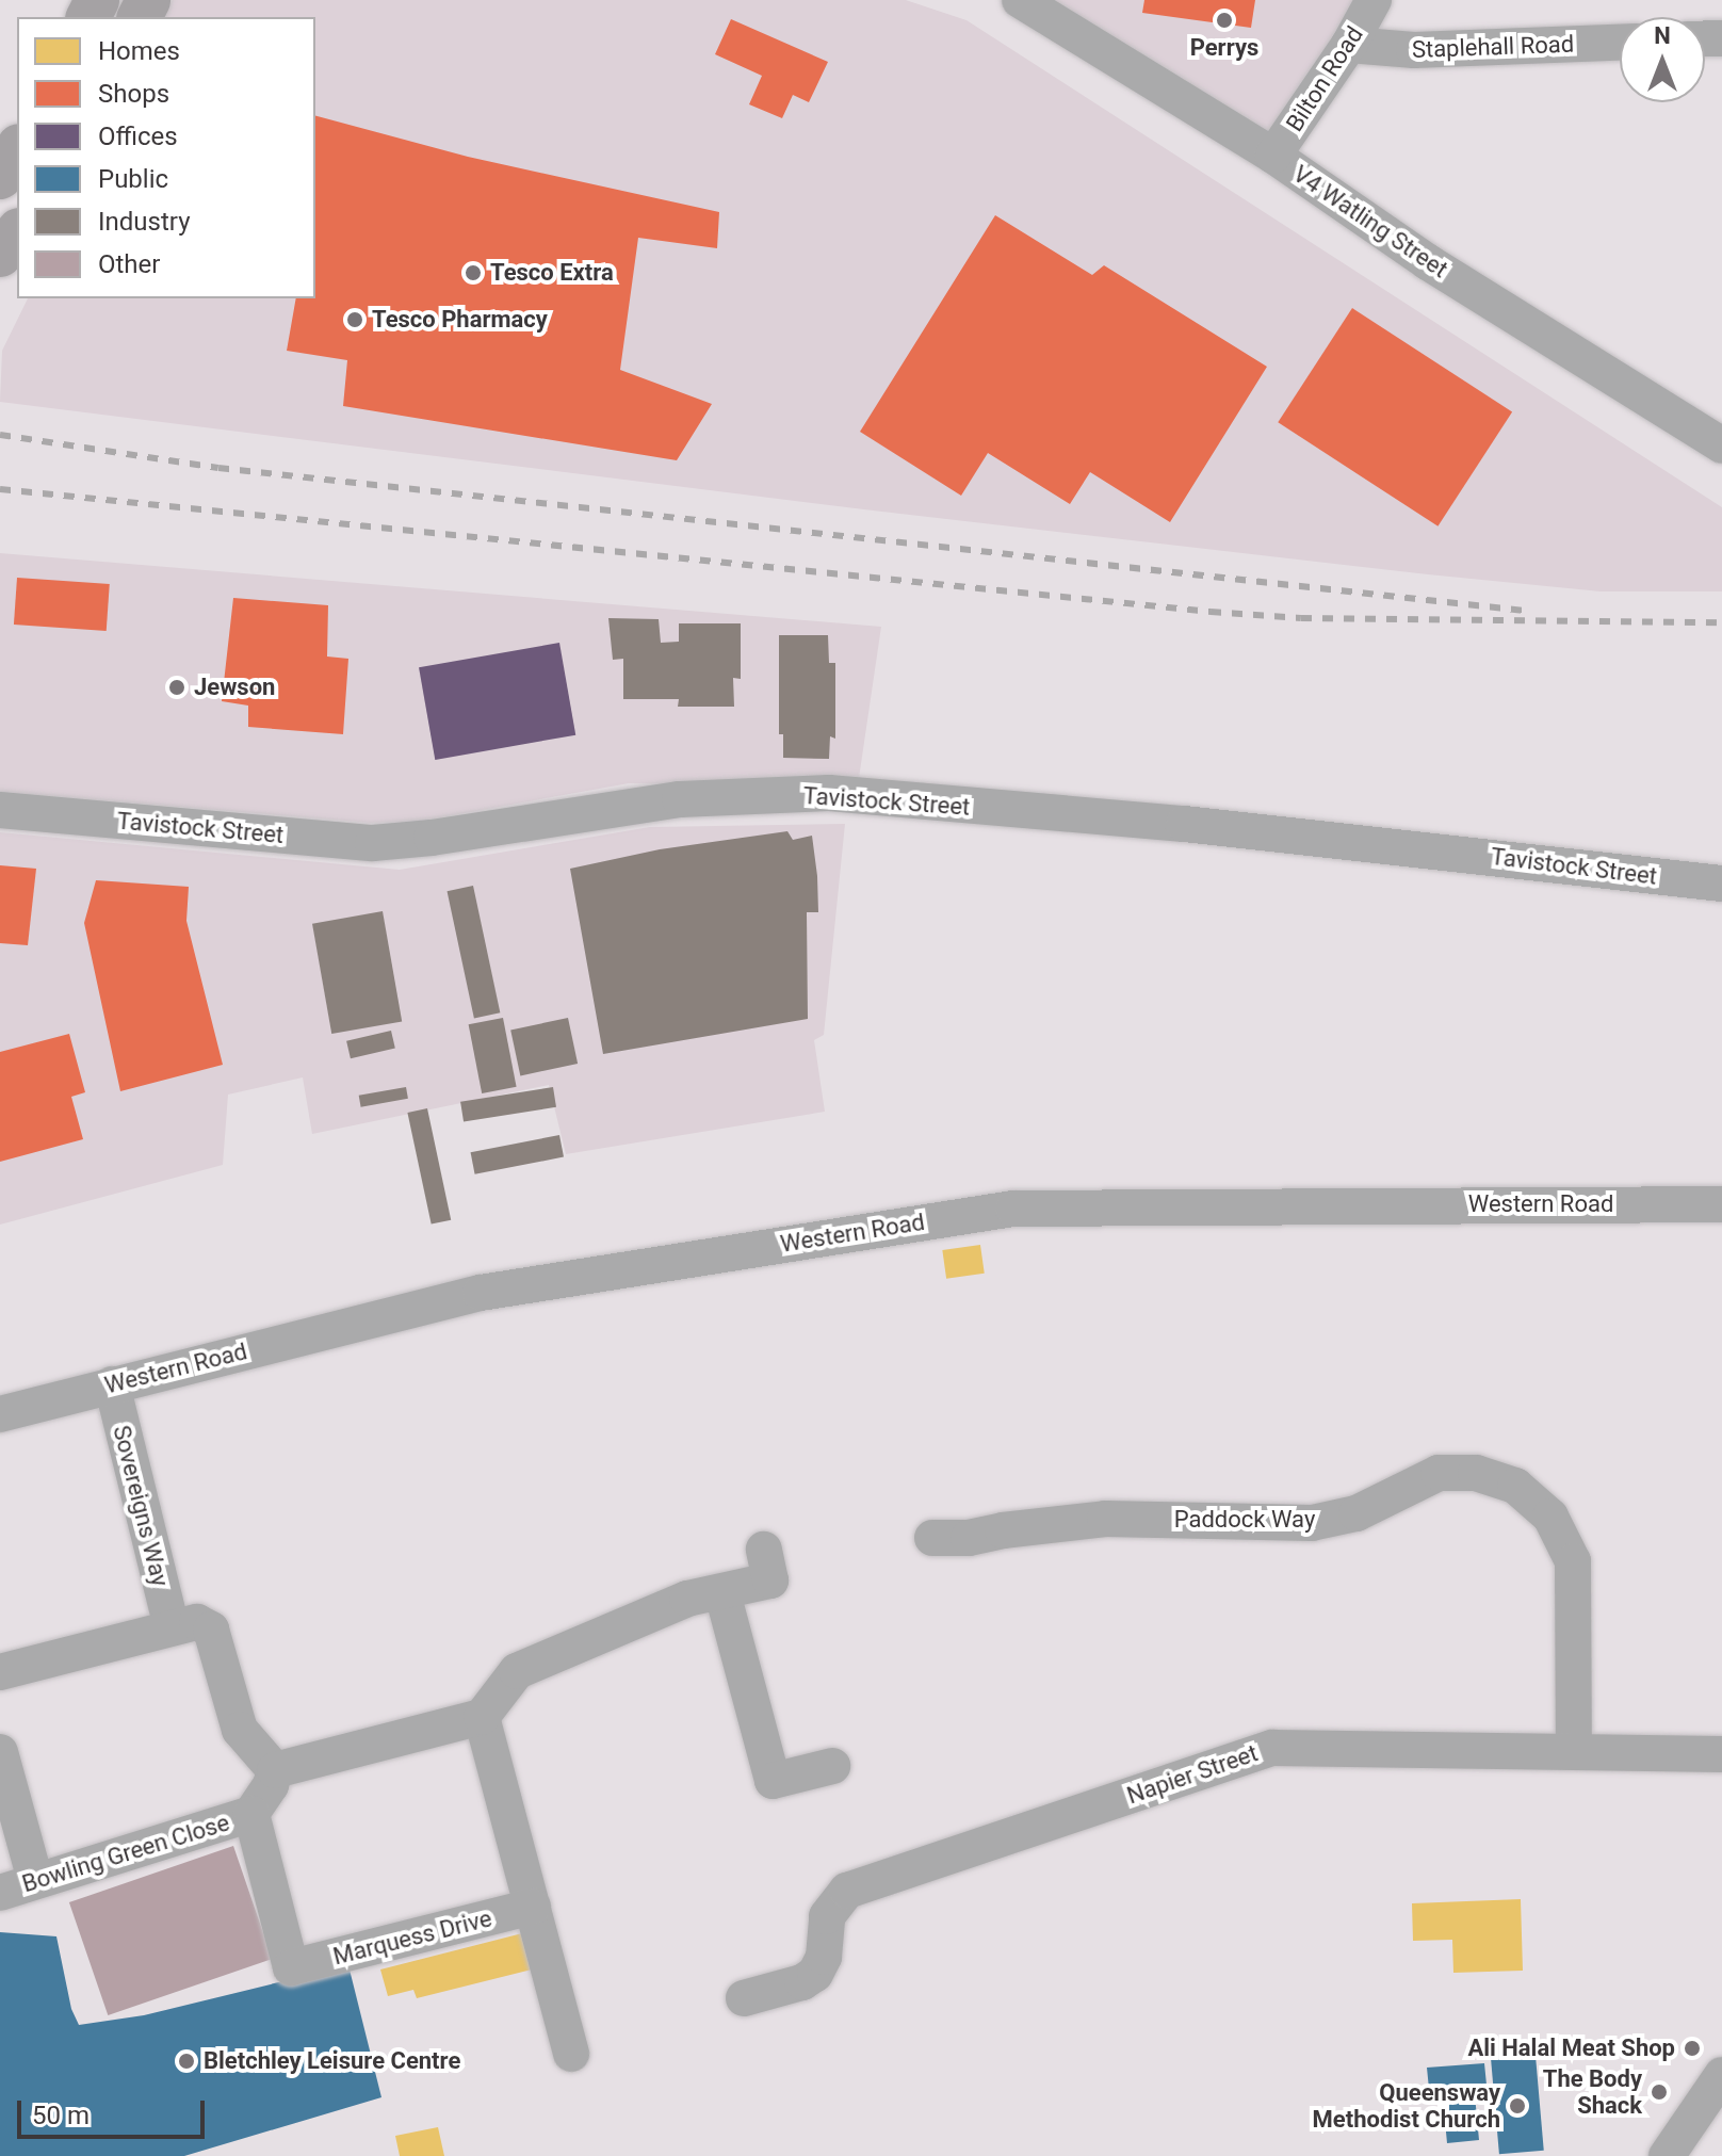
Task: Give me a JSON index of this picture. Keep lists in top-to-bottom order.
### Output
{
  "streets": {
    "street": [
      "Staplehall Road",
      "Bilton Road",
      "V4 Watling Street",
      "Tavistock Street",
      "Western Road",
      "Sovereigns Way",
      "Paddock Way",
      "Napier Street",
      "Bowling Green Close",
      "Marquess Drive"
    ]
  },
  "crossings": [
    ["Staplehall Road", "Bilton Road"],
    ["Bilton Road", "V4 Watling Street"],
    ["Western Road", "Sovereigns Way"],
    ["Paddock Way", "Napier Street"],
    ["Bowling Green Close", "Marquess Drive"]
  ],
  "places": [
    "Perrys",
    "Tesco Extra",
    "Tesco Pharmacy",
    "Jewson",
    "Ali Halal Meat Shop",
    "Bletchley Leisure Centre",
    "The Body Shack",
    "Queensway Methodist Church"
  ],
  "legend": [
    "Homes",
    "Shops",
    "Offices",
    "Public",
    "Industry",
    "Other"
  ],
  "scale_bar": "50 m",
  "north": "top"
}
